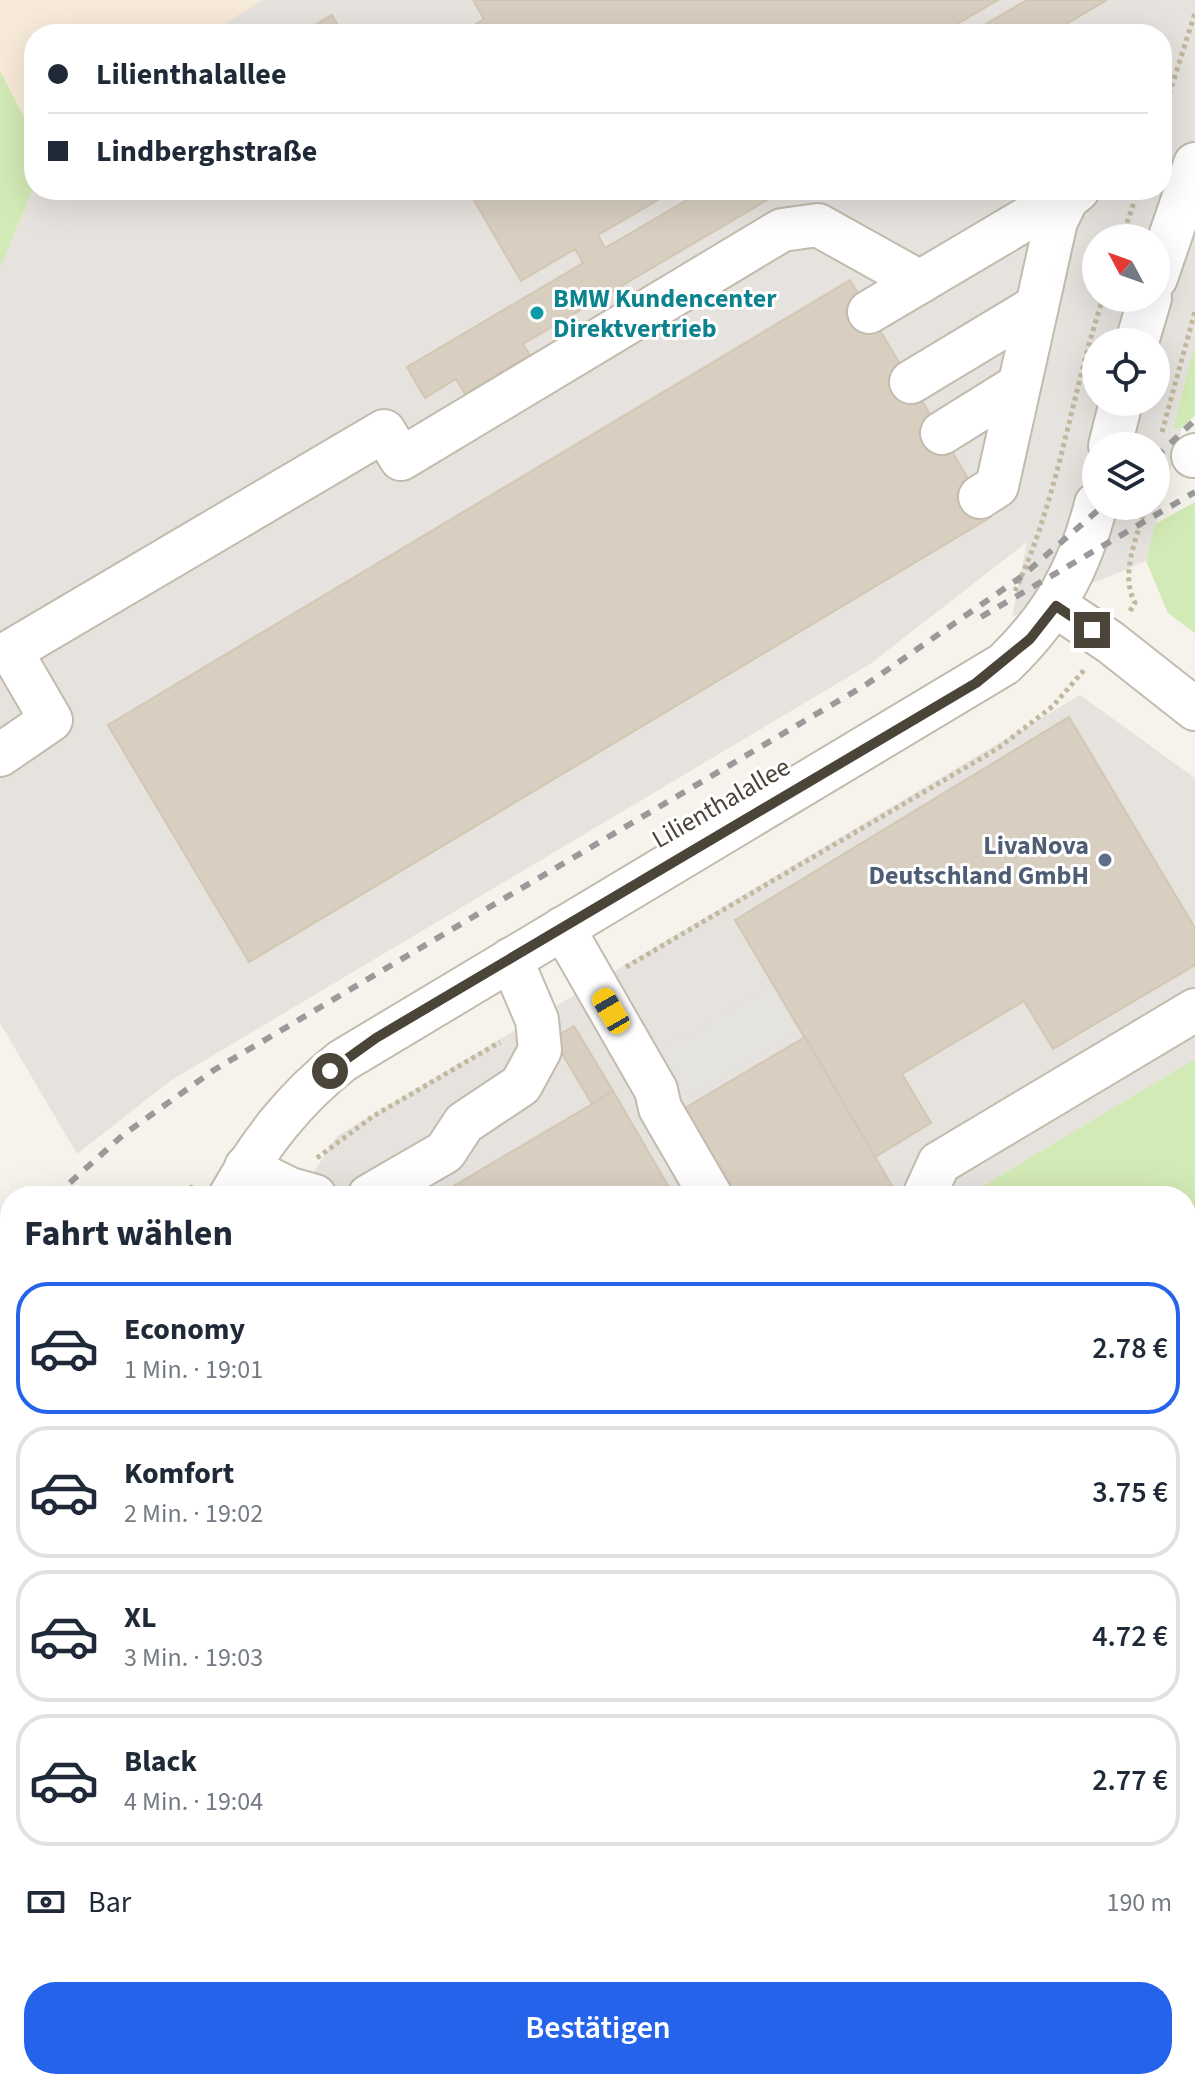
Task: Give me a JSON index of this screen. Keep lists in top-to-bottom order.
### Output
{
  "streets": {
    "street": ["Lilienthalallee"]
  },
  "places": ["BMW Kundencenter Direktvertrieb", "LivaNova Deutschland GmbH"],
  "north": "top left",
  "page": {
    "banner": ["Lilienthalallee", "Lindberghstraße"],
    "heading": "Fahrt wählen",
    "list": [
      {
        "name": "Economy",
        "note": "1 Min. · 19:01",
        "value": "2.78 €"
      },
      {
        "name": "Komfort",
        "note": "2 Min. · 19:02",
        "value": "3.75 €"
      },
      {
        "name": "XL",
        "note": "3 Min. · 19:03",
        "value": "4.72 €"
      },
      {
        "name": "Black",
        "note": "4 Min. · 19:04",
        "value": "2.77 €"
      }
    ],
    "pay": ["Bar", "190 m"],
    "buttons": "Bestätigen"
  }
}
